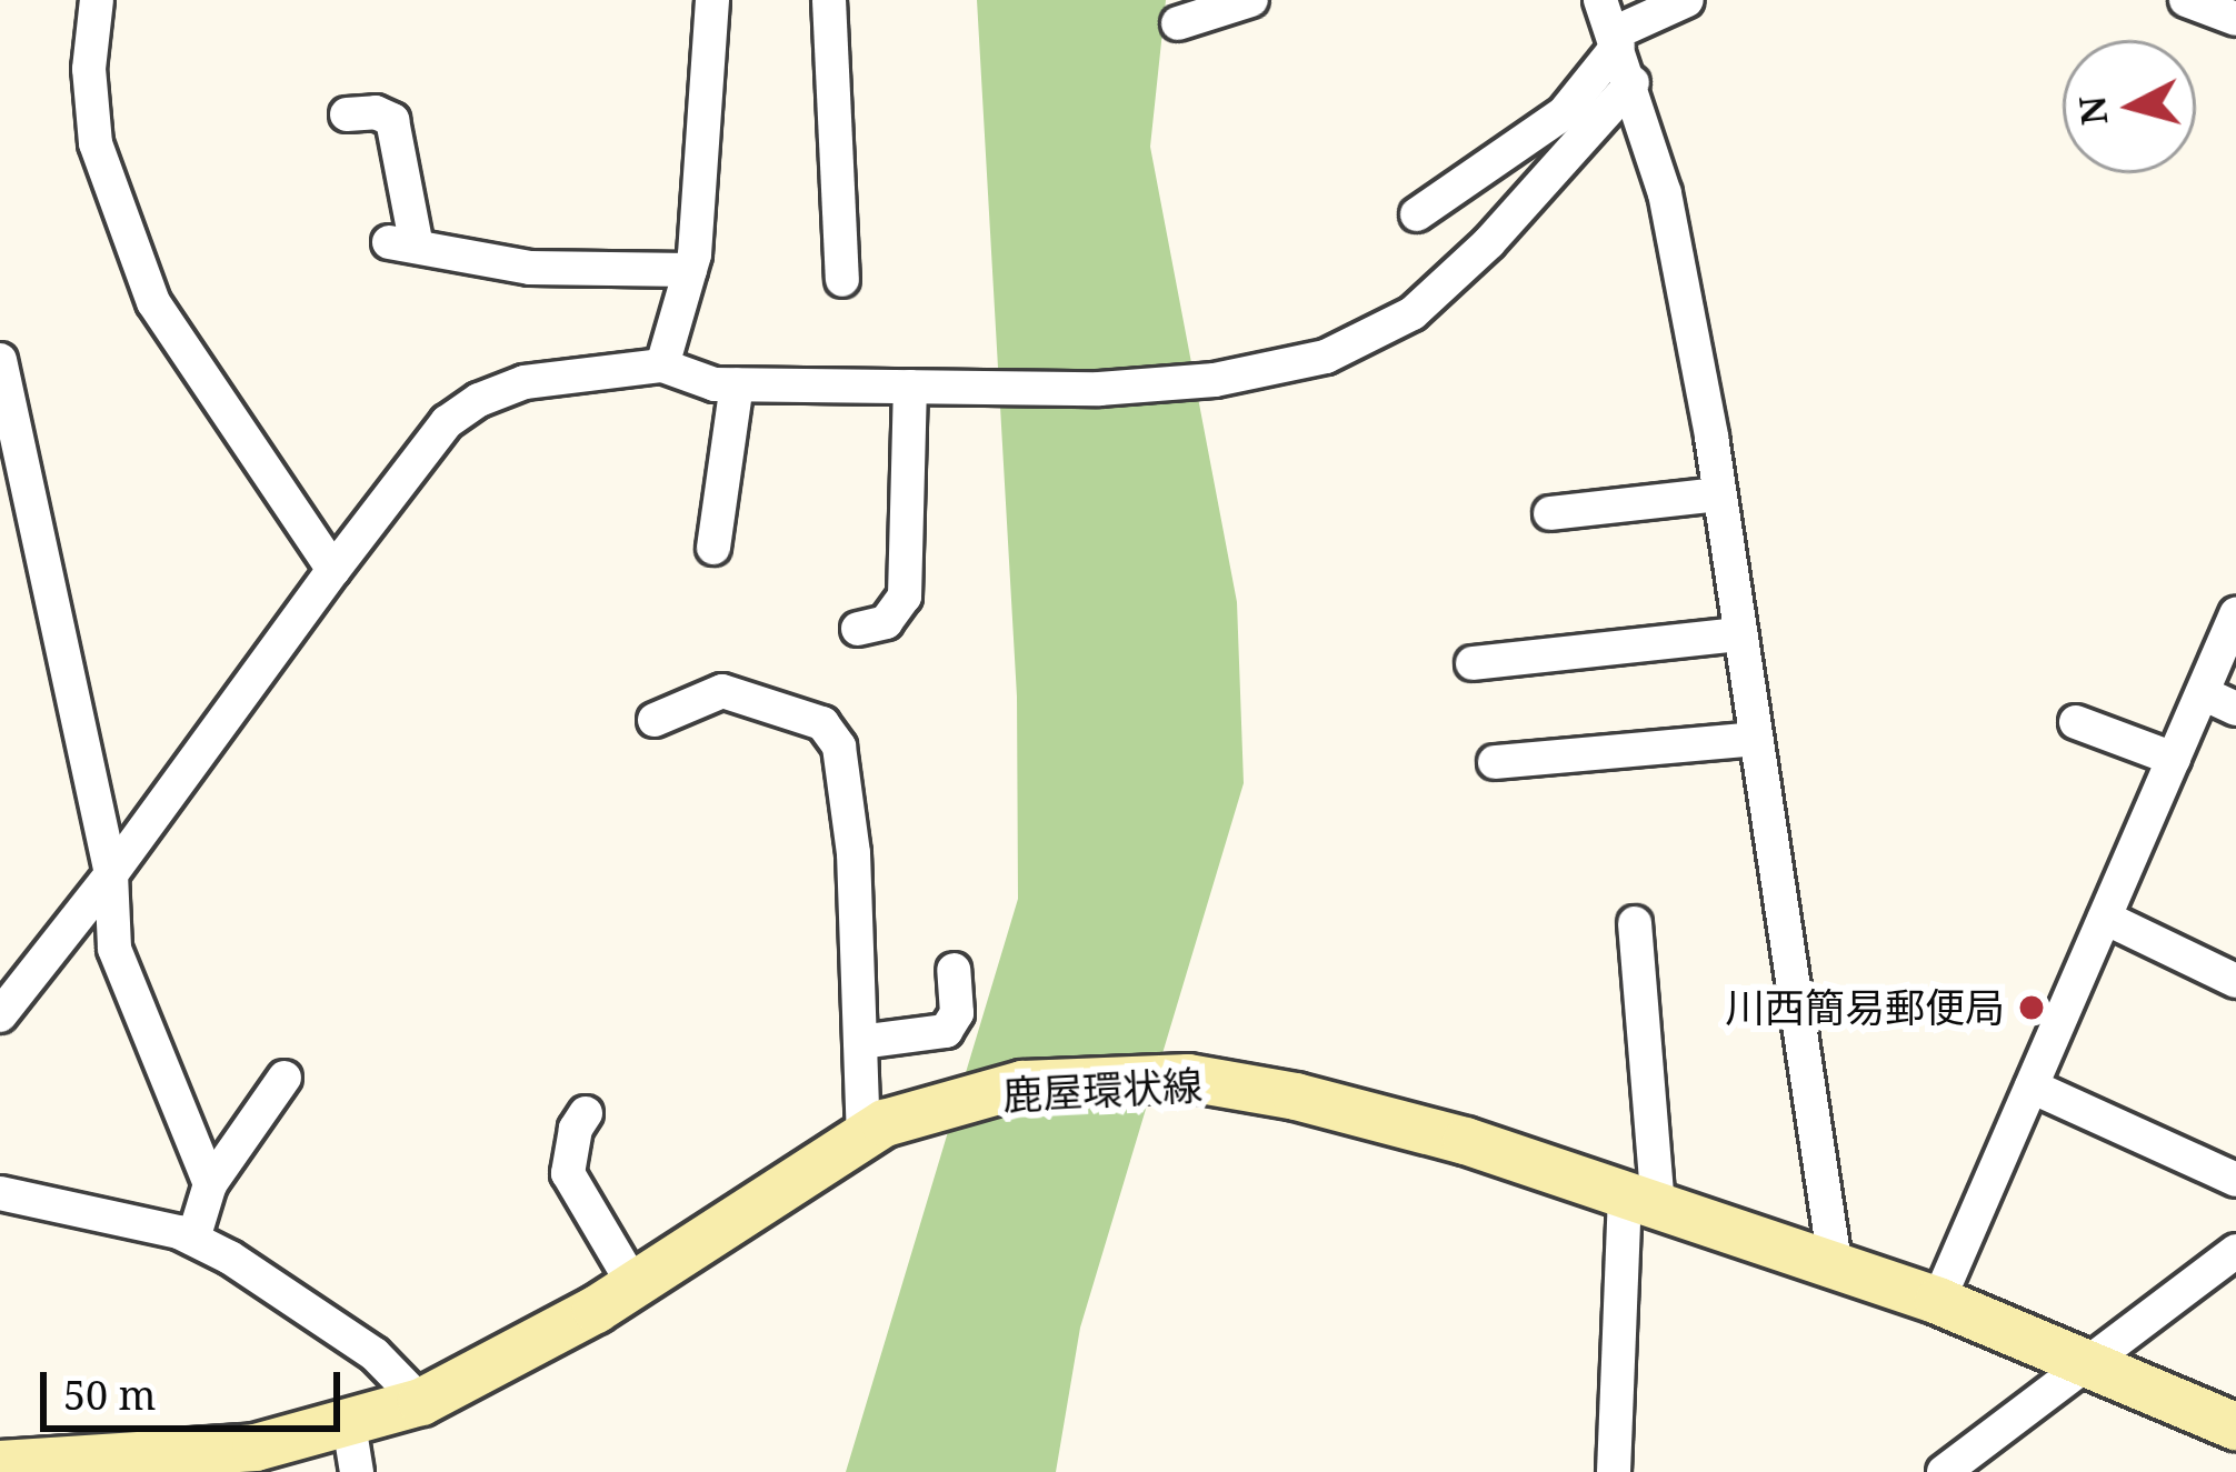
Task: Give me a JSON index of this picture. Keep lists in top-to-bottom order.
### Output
{
  "streets": {
    "main road": ["鹿屋環状線"]
  },
  "places": ["川西簡易郵便局"],
  "scale_bar": "50 m",
  "north": "left"
}
